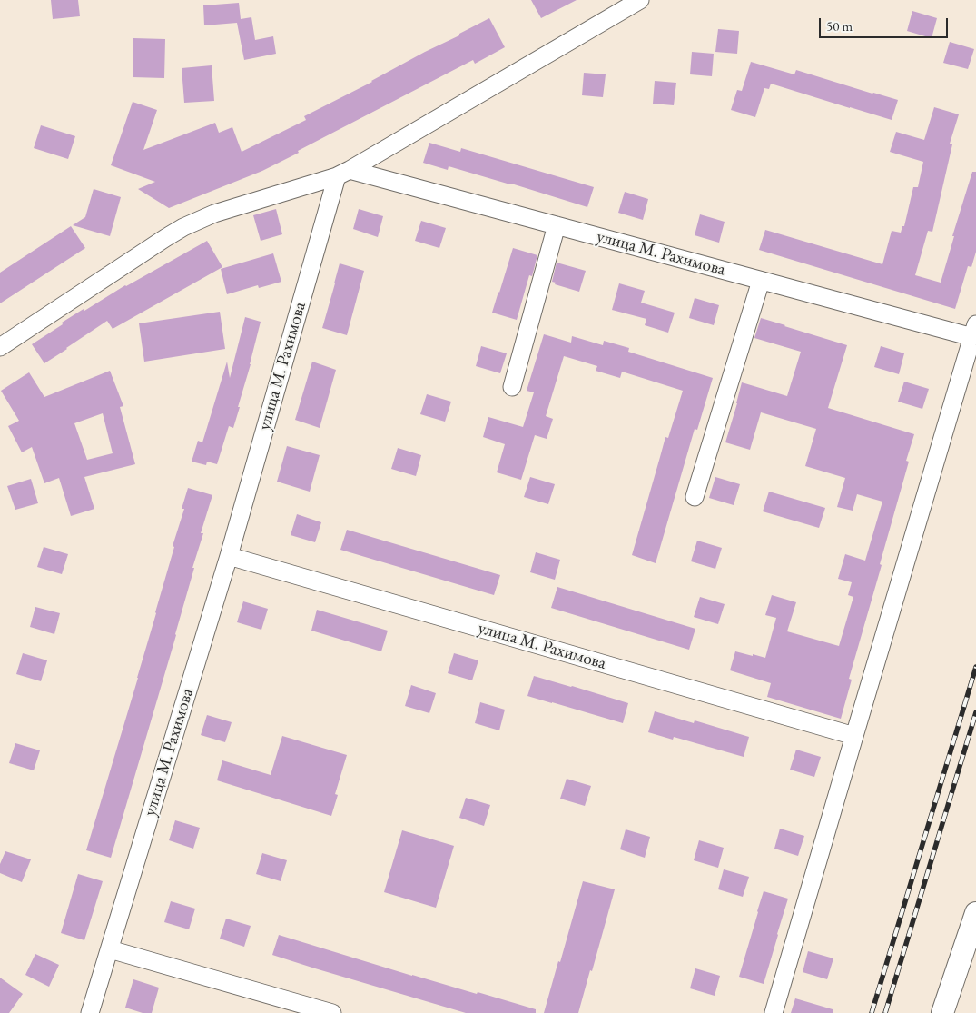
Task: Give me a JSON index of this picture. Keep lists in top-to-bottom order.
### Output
{
  "streets": {
    "street": ["улица М. Рахимова"]
  },
  "scale_bar": "50 m"
}
